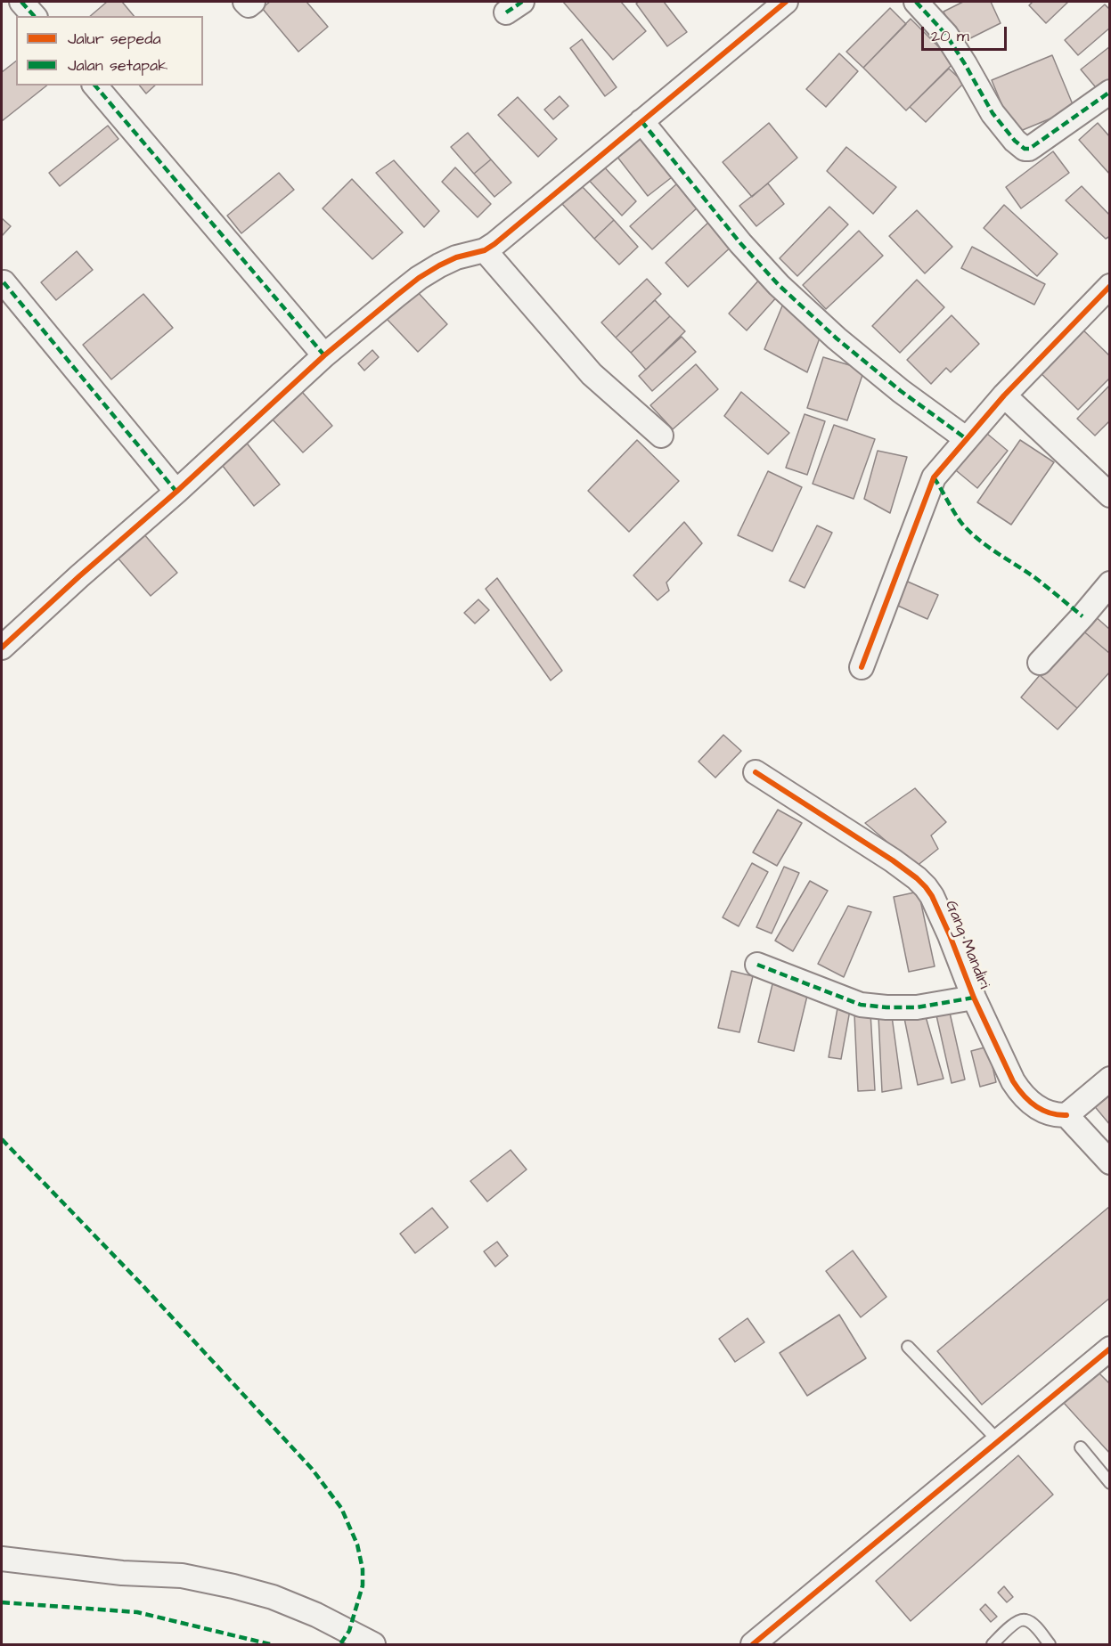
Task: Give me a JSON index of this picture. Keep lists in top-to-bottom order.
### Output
{
  "streets": {
    "street": ["Gang Mandiri"]
  },
  "legend": ["Jalur sepeda", "Jalan setapak"],
  "scale_bar": "20 m"
}
